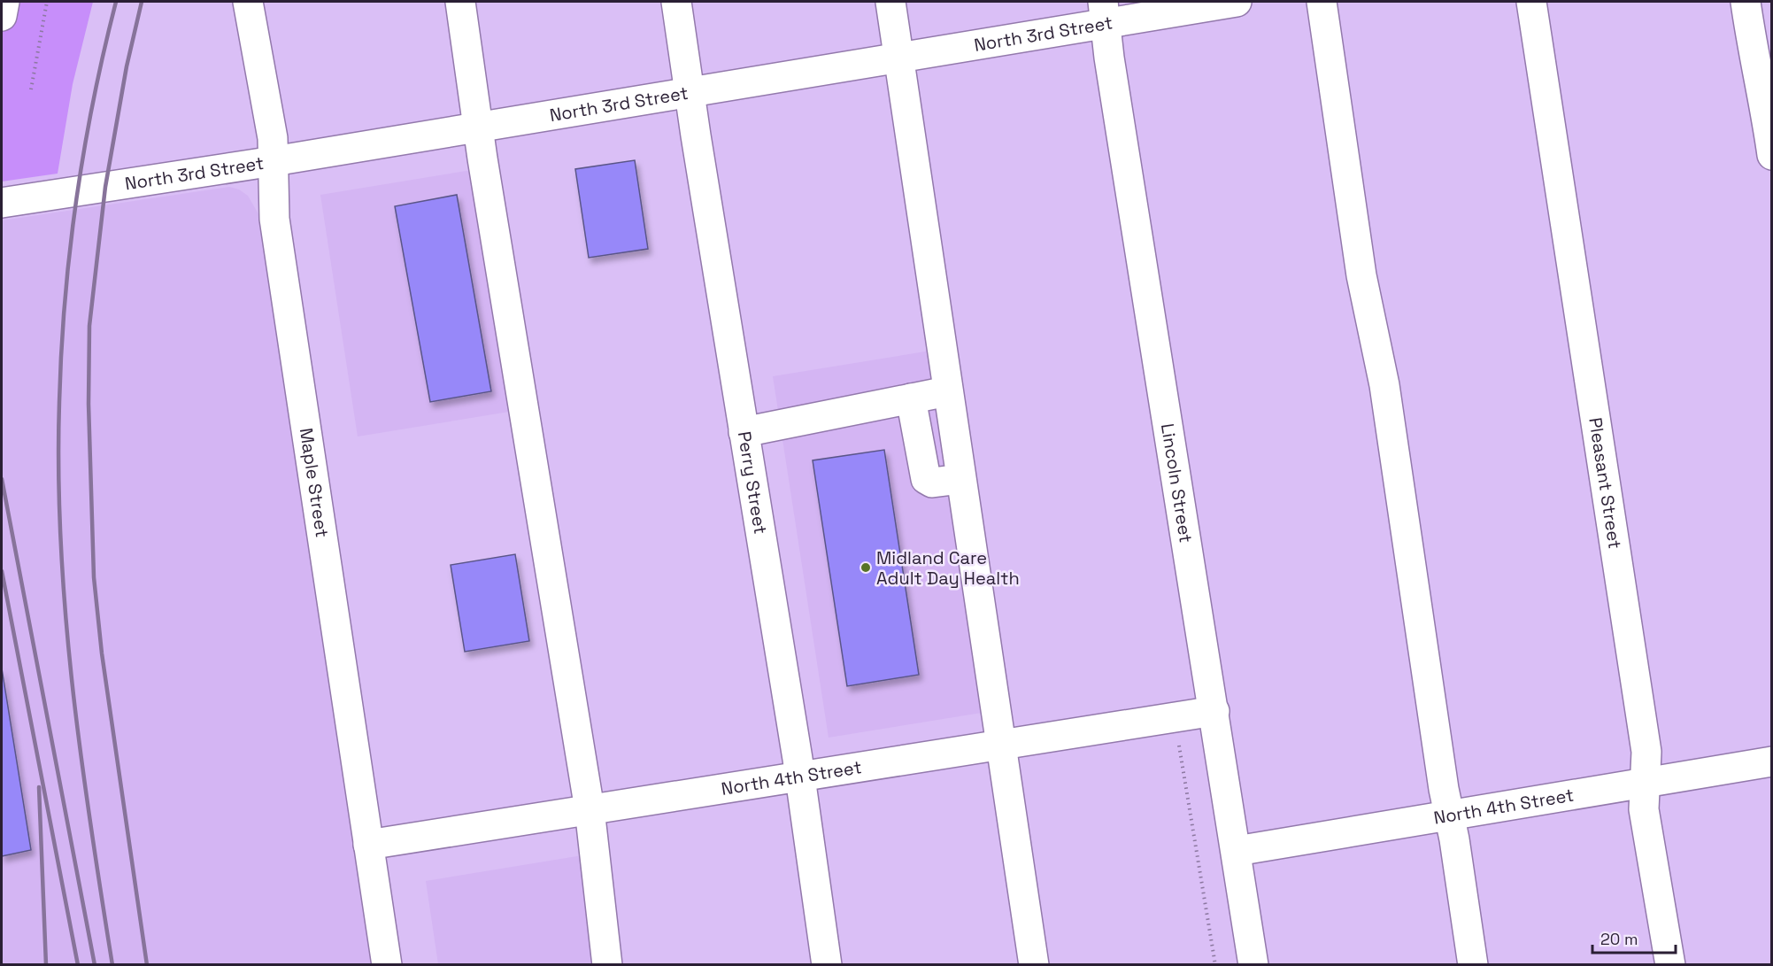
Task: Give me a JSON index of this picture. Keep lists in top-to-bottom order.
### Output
{
  "streets": {
    "street": [
      "North 3rd Street",
      "Perry Street",
      "Pleasant Street",
      "Maple Street",
      "Lincoln Street",
      "North 4th Street"
    ]
  },
  "crossings": [
    ["North 3rd Street", "Perry Street"],
    ["North 3rd Street", "Maple Street"],
    ["North 3rd Street", "Lincoln Street"],
    ["Perry Street", "North 4th Street"],
    ["Pleasant Street", "North 4th Street"],
    ["Maple Street", "North 4th Street"],
    ["Lincoln Street", "North 4th Street"]
  ],
  "places": ["Midland Care Adult Day Health"],
  "scale_bar": "20 m"
}
